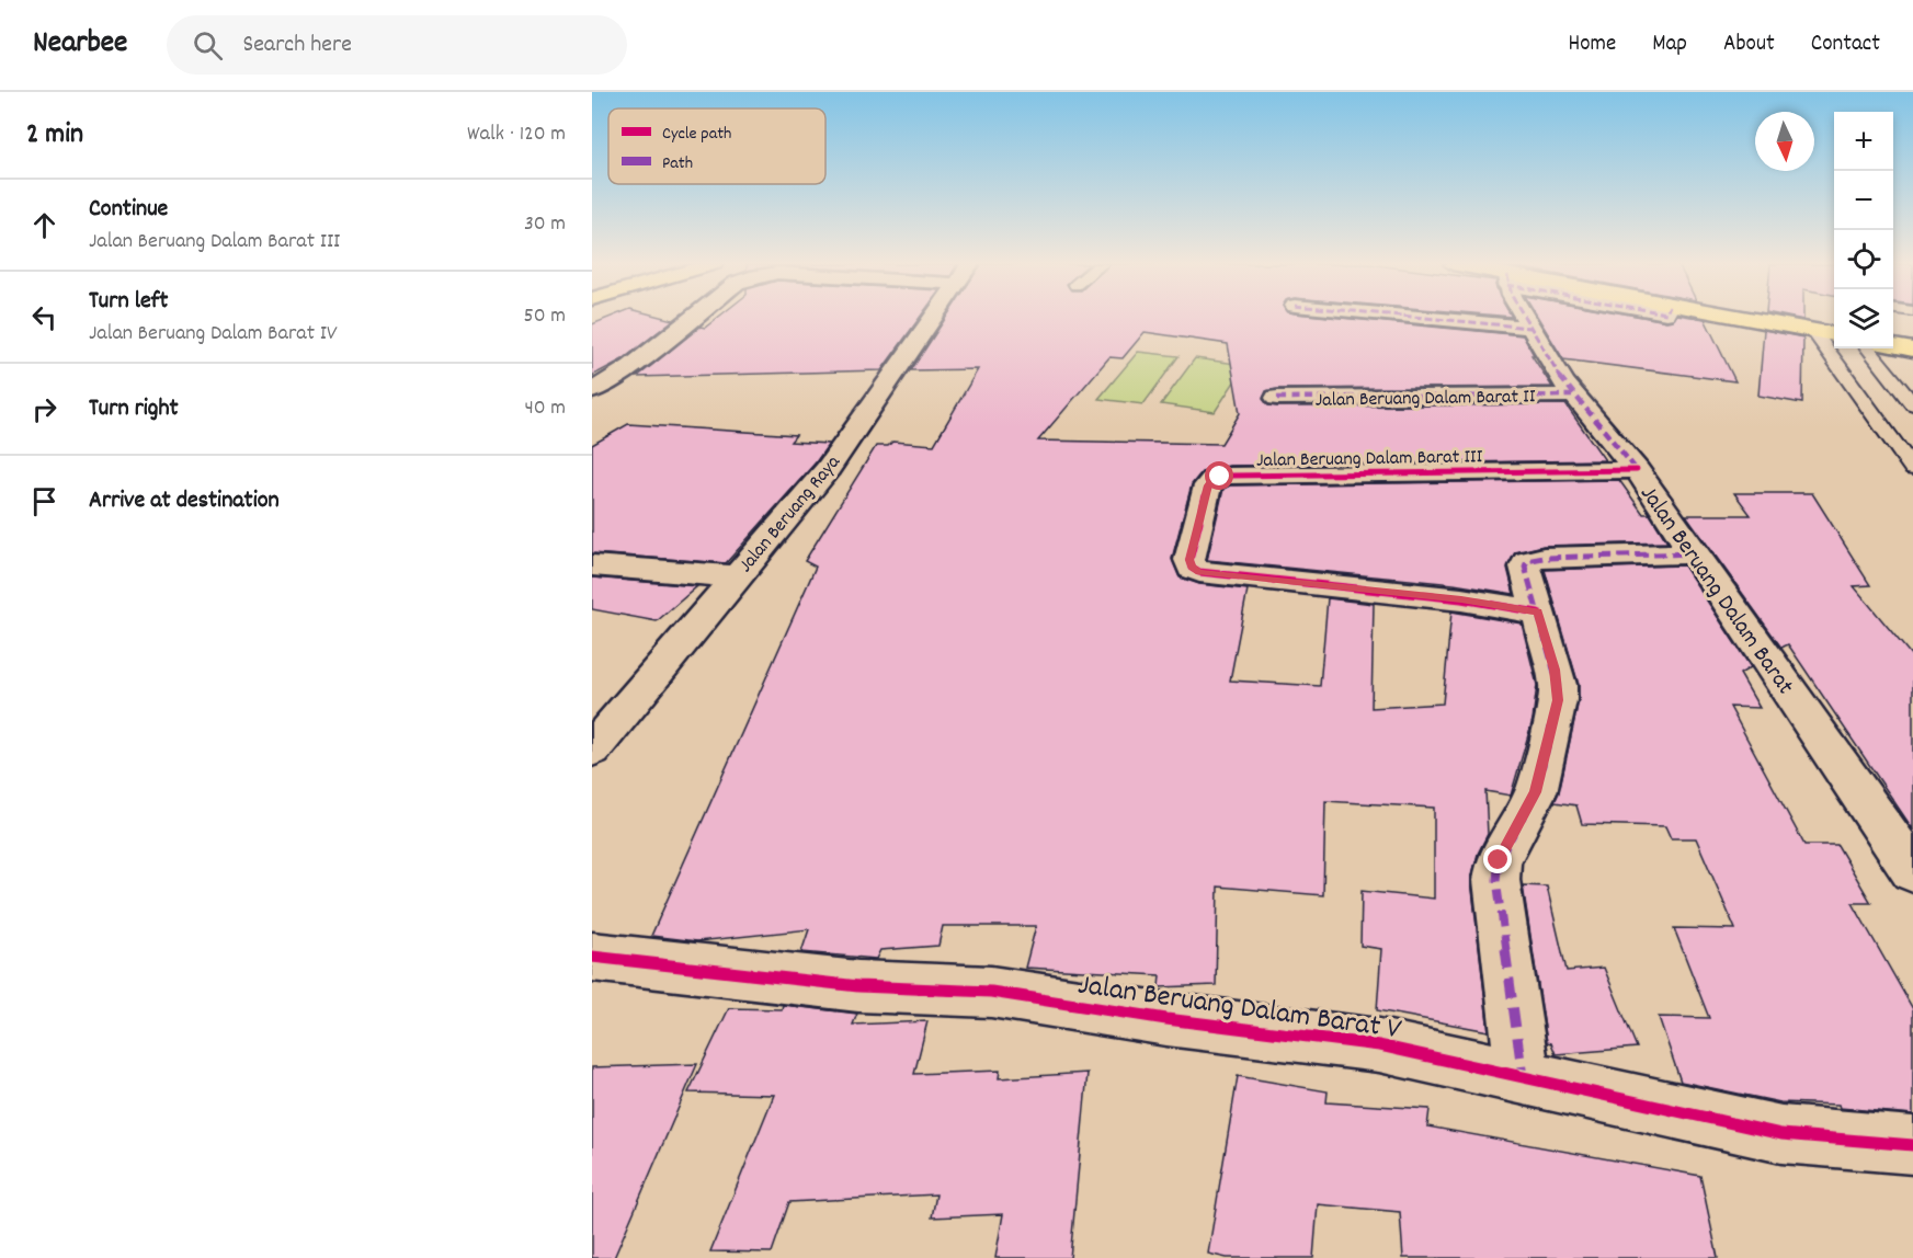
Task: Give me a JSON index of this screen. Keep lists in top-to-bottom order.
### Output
{
  "streets": {
    "street": [
      "Jalan Beruang Dalam Barat II",
      "Jalan Beruang Dalam Barat III",
      "Jalan Beruang Raya",
      "Jalan Beruang Dalam Barat",
      "Jalan Beruang Dalam Barat V"
    ]
  },
  "crossings": [
    ["Jalan Beruang Dalam Barat II", "Jalan Beruang Dalam Barat"],
    ["Jalan Beruang Dalam Barat III", "Jalan Beruang Dalam Barat"]
  ],
  "legend": ["Cycle path", "Path"],
  "north": "bottom",
  "page": {
    "header": "Nearbee",
    "search": "Search here",
    "nav": [
      "Home",
      "Map",
      "About",
      "Contact"
    ],
    "heading": ["2 min", "Walk · 120 m"],
    "map_buttons": ["+", "−"],
    "list": [
      ["Continue", "Jalan Beruang Dalam Barat III", "30 m"],
      ["Turn left", "Jalan Beruang Dalam Barat IV", "50 m"],
      ["Turn right", "40 m"],
      "Arrive at destination"
    ]
  }
}
